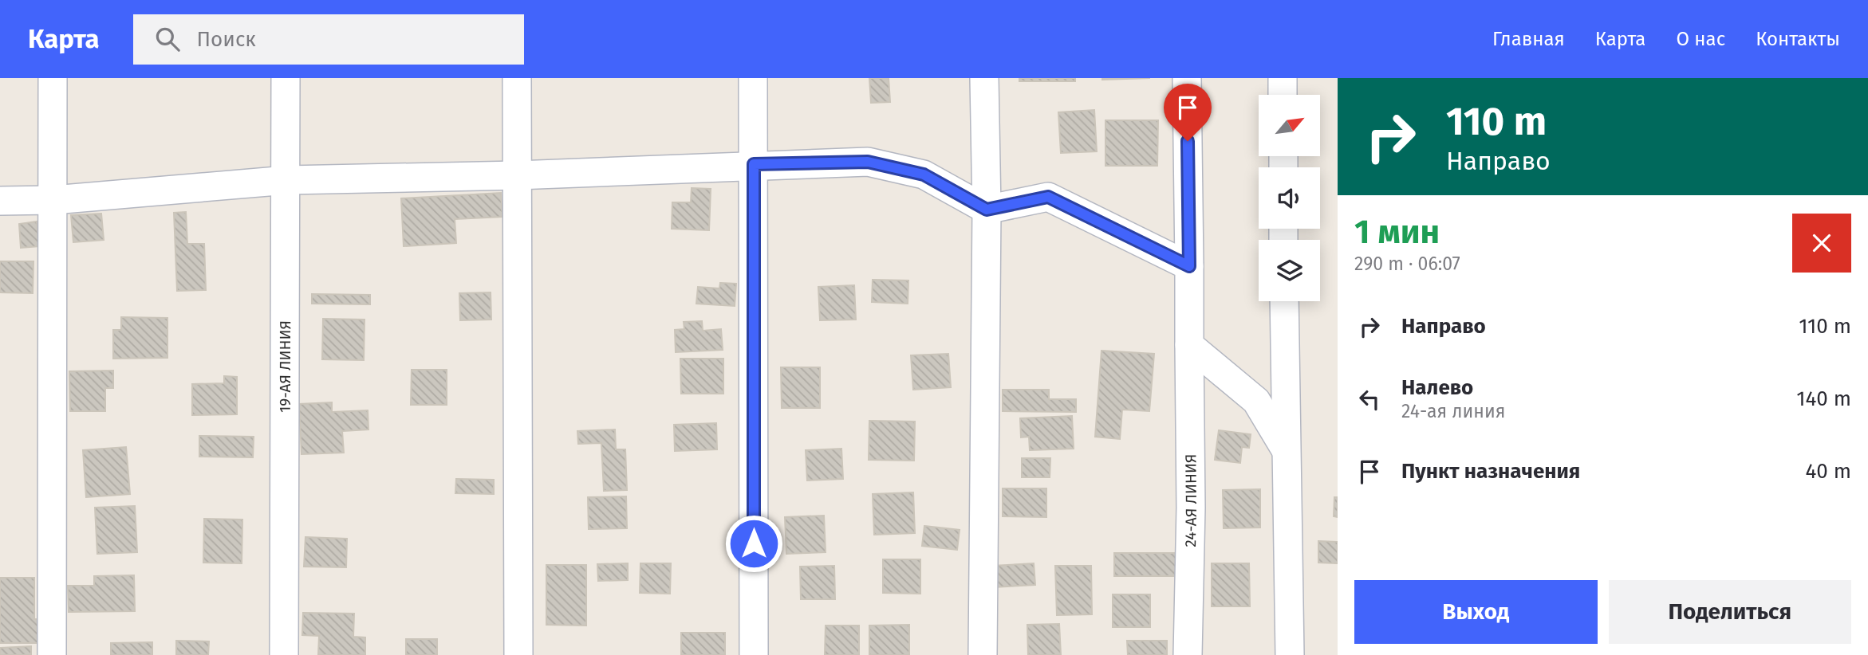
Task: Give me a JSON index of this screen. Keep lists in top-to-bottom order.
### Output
{
  "streets": {
    "street": ["19-АЯ ЛИНИЯ", "24-АЯ ЛИНИЯ"]
  },
  "north": "top right",
  "page": {
    "header": "Карта",
    "search": "Поиск",
    "nav": [
      "Главная",
      "Карта",
      "О нас",
      "Контакты"
    ],
    "turn": ["110 m", "Направо"],
    "heading": ["1 мин", "290 m · 06:07"],
    "list": [
      {
        "name": "Направо",
        "value": "110 m"
      },
      {
        "name": "Налево",
        "note": "24-ая линия",
        "value": "140 m"
      },
      {
        "name": "Пункт назначения",
        "value": "40 m"
      }
    ],
    "buttons": ["Выход", "Поделиться"]
  }
}
